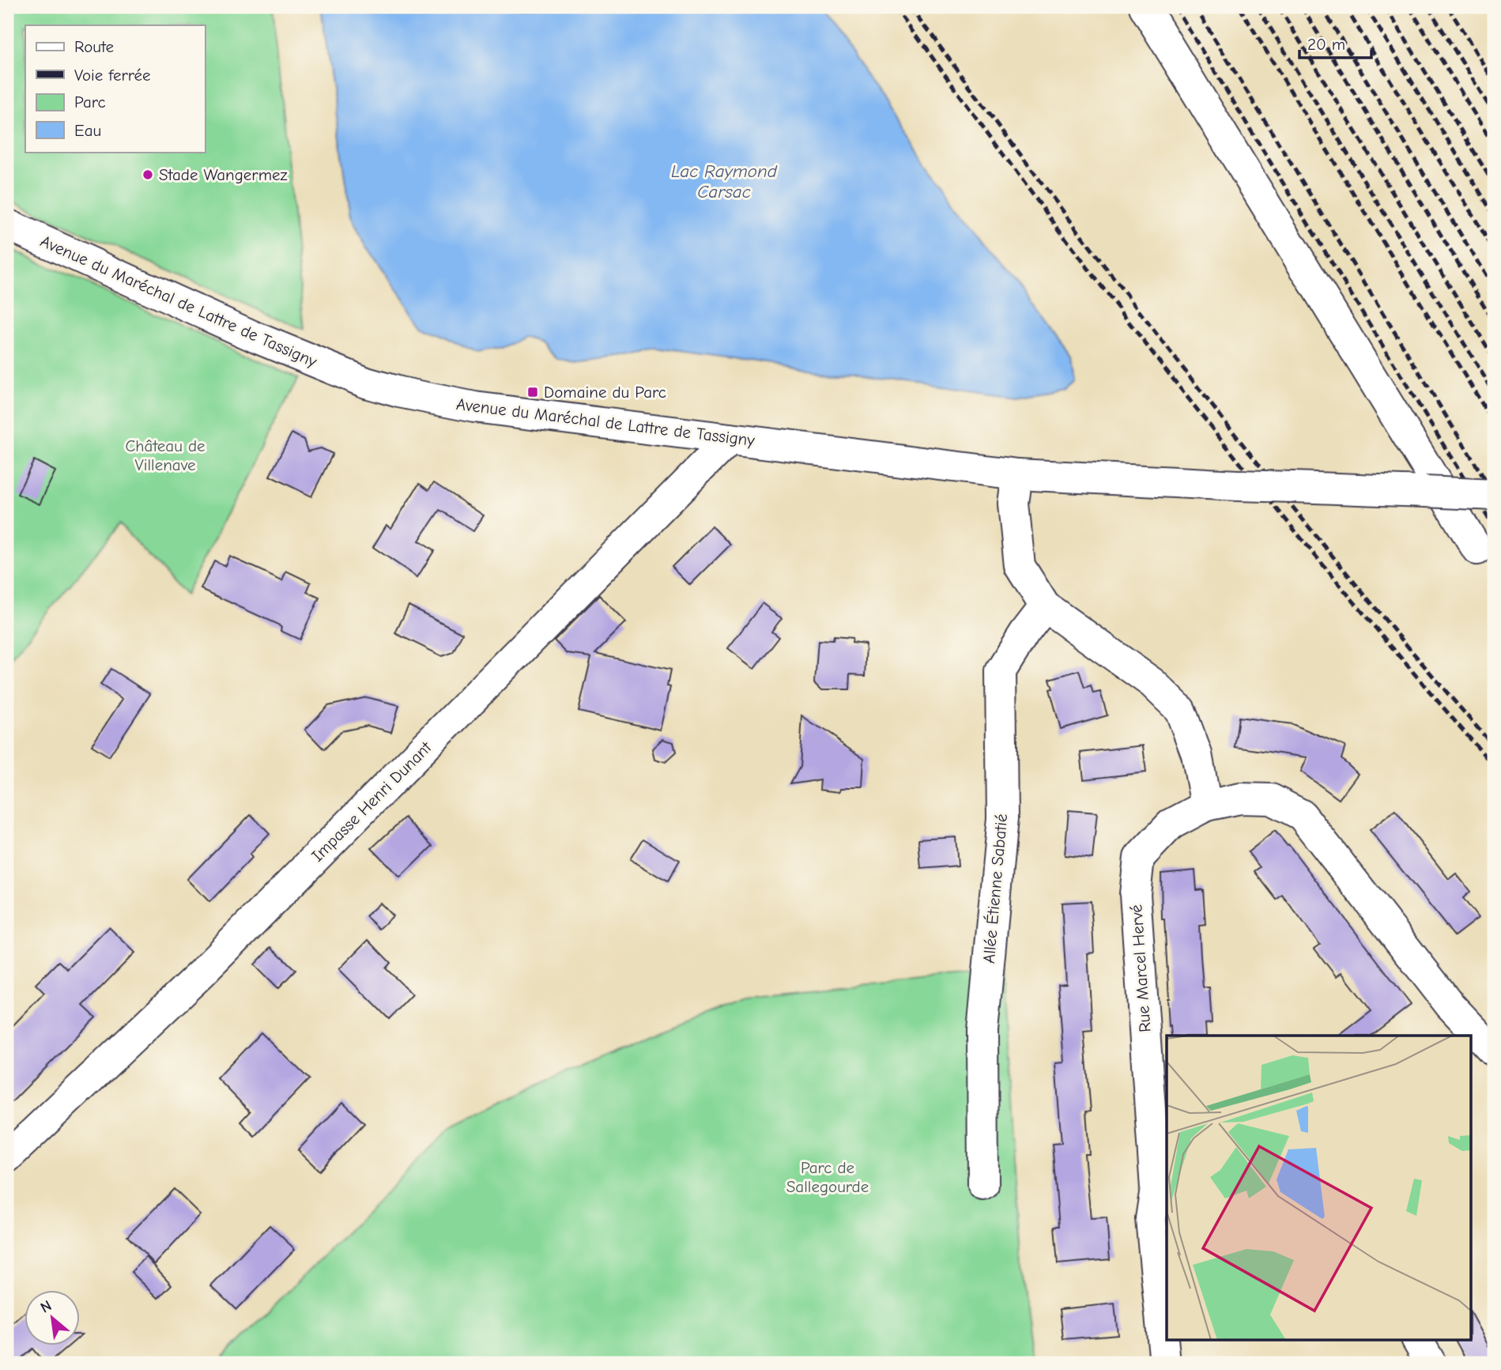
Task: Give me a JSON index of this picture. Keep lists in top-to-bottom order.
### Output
{
  "streets": {
    "street": [
      "Avenue du Maréchal de Lattre de Tassigny",
      "Impasse Henri Dunant",
      "Allée Étienne Sabatié",
      "Rue Marcel Hervé"
    ]
  },
  "crossings": [
    ["Avenue du Maréchal de Lattre de Tassigny", "Impasse Henri Dunant"]
  ],
  "water": ["Lac Raymond Carsac"],
  "parks": ["Château de Villenave", "Parc de Sallegourde"],
  "places": {
    "other": ["Stade Wangermez"],
    "transit": ["Domaine du Parc"]
  },
  "legend": [
    "Route",
    "Voie ferrée",
    "Parc",
    "Eau"
  ],
  "scale_bar": "20 m",
  "north": "top left"
}
